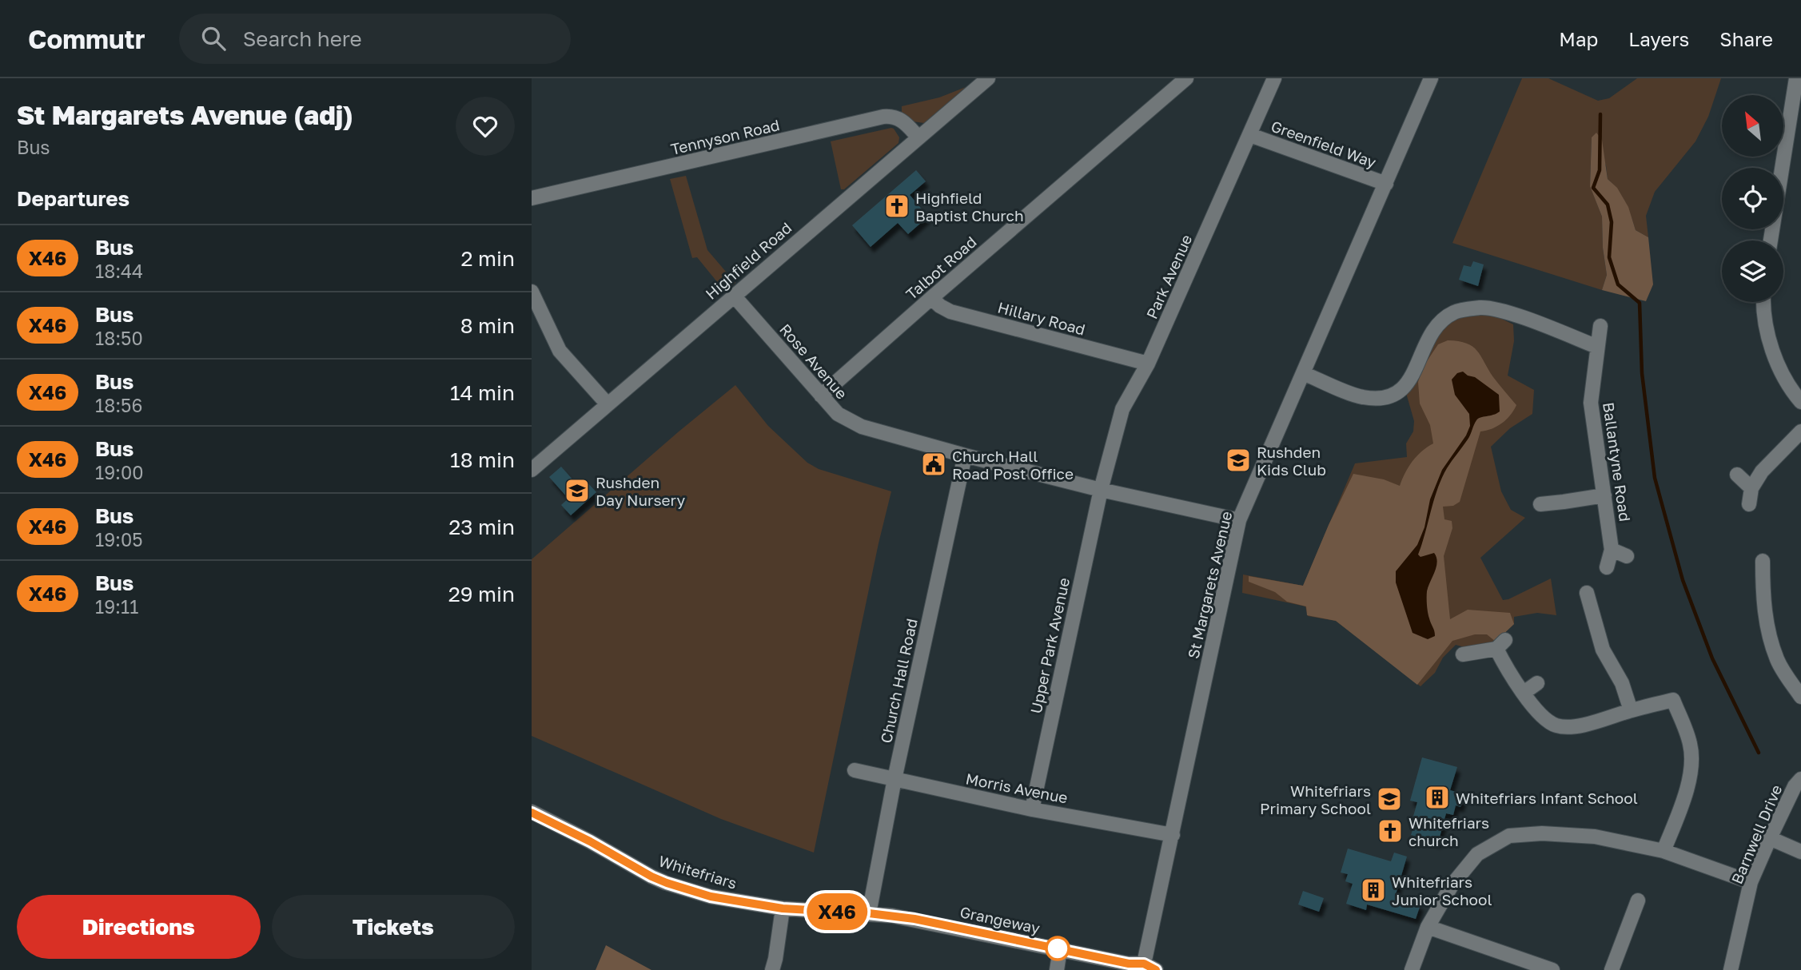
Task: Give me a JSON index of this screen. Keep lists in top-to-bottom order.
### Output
{
  "streets": {
    "street": [
      "Tennyson Road",
      "Greenfield Way",
      "Highfield Road",
      "Talbot Road",
      "Park Avenue",
      "Hillary Road",
      "Rose Avenue",
      "Ballantyne Road",
      "St Margarets Avenue",
      "Upper Park Avenue",
      "Church Hall Road",
      "Morris Avenue",
      "Barnwell Drive",
      "Whitefriars",
      "Grangeway"
    ]
  },
  "crossings": [
    ["Tennyson Road", "Highfield Road"],
    ["Greenfield Way", "Park Avenue"],
    ["Greenfield Way", "St Margarets Avenue"],
    ["Highfield Road", "Rose Avenue"],
    ["Talbot Road", "Hillary Road"],
    ["Talbot Road", "Rose Avenue"],
    ["Park Avenue", "Hillary Road"],
    ["Park Avenue", "Rose Avenue"],
    ["Park Avenue", "Upper Park Avenue"],
    ["Rose Avenue", "St Margarets Avenue"],
    ["Rose Avenue", "Upper Park Avenue"],
    ["Rose Avenue", "Church Hall Road"],
    ["St Margarets Avenue", "Morris Avenue"],
    ["St Margarets Avenue", "Grangeway"],
    ["Upper Park Avenue", "Morris Avenue"],
    ["Church Hall Road", "Morris Avenue"],
    ["Church Hall Road", "Whitefriars"],
    ["Church Hall Road", "Grangeway"],
    ["Whitefriars", "Grangeway"]
  ],
  "places": {
    "church": ["Highfield Baptist Church", "Whitefriars church"],
    "school or university": ["Rushden Kids Club", "Rushden Day Nursery", "Whitefriars Primary School"],
    "public building": ["Church Hall Road Post Office"],
    "building": ["Whitefriars Infant School", "Whitefriars Junior School"]
  },
  "lines": ["bus line X46"],
  "north": "top left",
  "page": {
    "header": "Commutr",
    "search": "Search here",
    "nav": ["Map", "Layers", "Share"],
    "heading": [
      ["St Margarets Avenue (adj)", "Bus"],
      "Departures"
    ],
    "on_map": "X46",
    "list": [
      {
        "mark": "X46",
        "name": "Bus",
        "note": "18:44",
        "value": "2 min"
      },
      {
        "mark": "X46",
        "name": "Bus",
        "note": "18:50",
        "value": "8 min"
      },
      {
        "mark": "X46",
        "name": "Bus",
        "note": "18:56",
        "value": "14 min"
      },
      {
        "mark": "X46",
        "name": "Bus",
        "note": "19:00",
        "value": "18 min"
      },
      {
        "mark": "X46",
        "name": "Bus",
        "note": "19:05",
        "value": "23 min"
      },
      {
        "mark": "X46",
        "name": "Bus",
        "note": "19:11",
        "value": "29 min"
      }
    ],
    "buttons": ["Directions", "Tickets"]
  }
}
